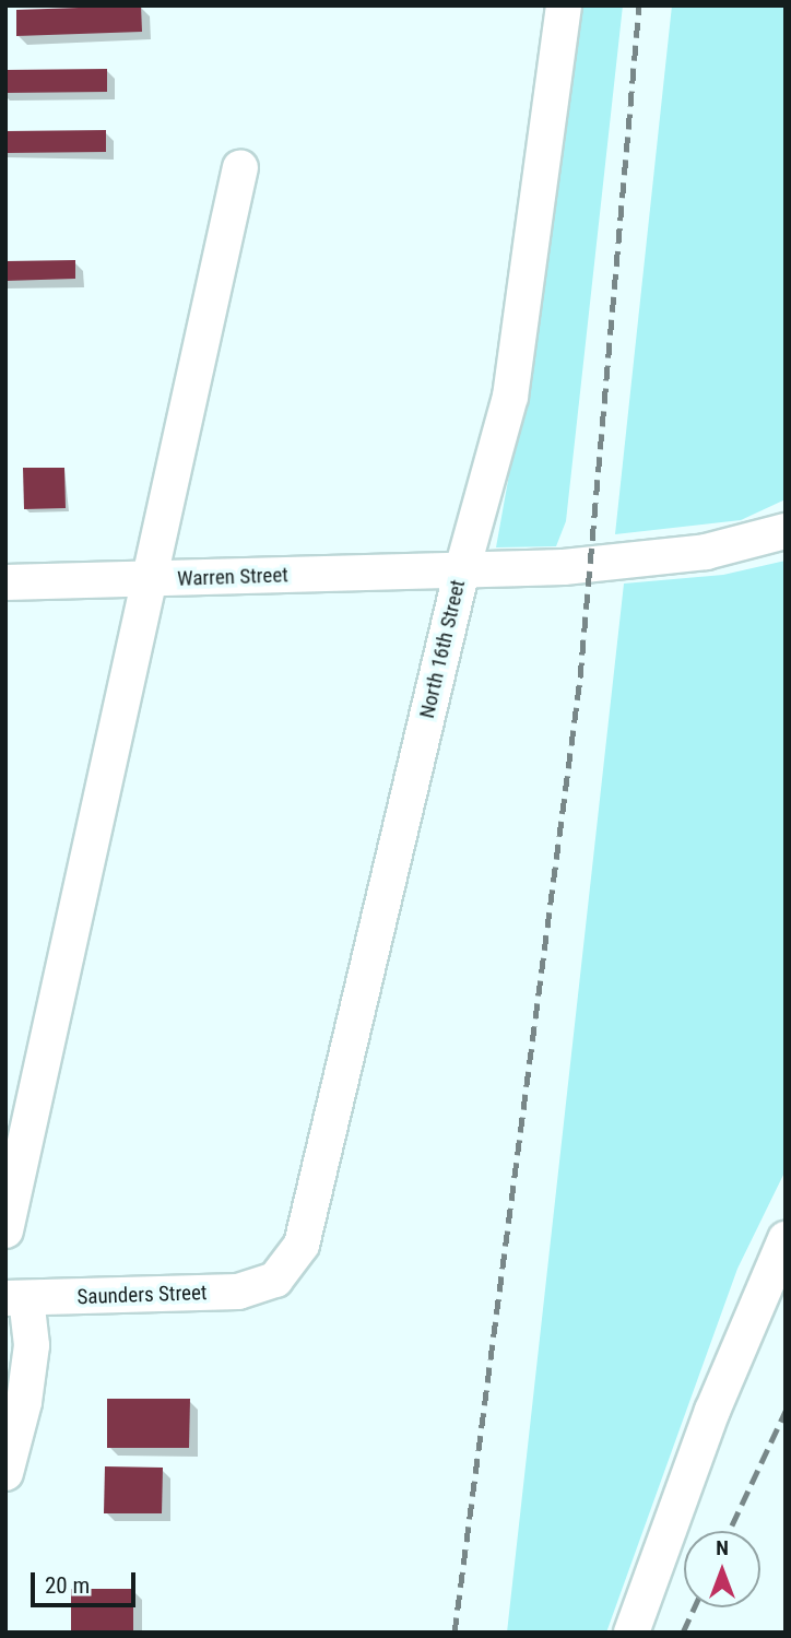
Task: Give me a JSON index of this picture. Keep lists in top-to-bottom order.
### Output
{
  "streets": {
    "street": ["Warren Street", "North 16th Street", "Saunders Street"]
  },
  "crossings": [
    ["Warren Street", "North 16th Street"],
    ["North 16th Street", "Saunders Street"]
  ],
  "scale_bar": "20 m",
  "north": "top"
}
